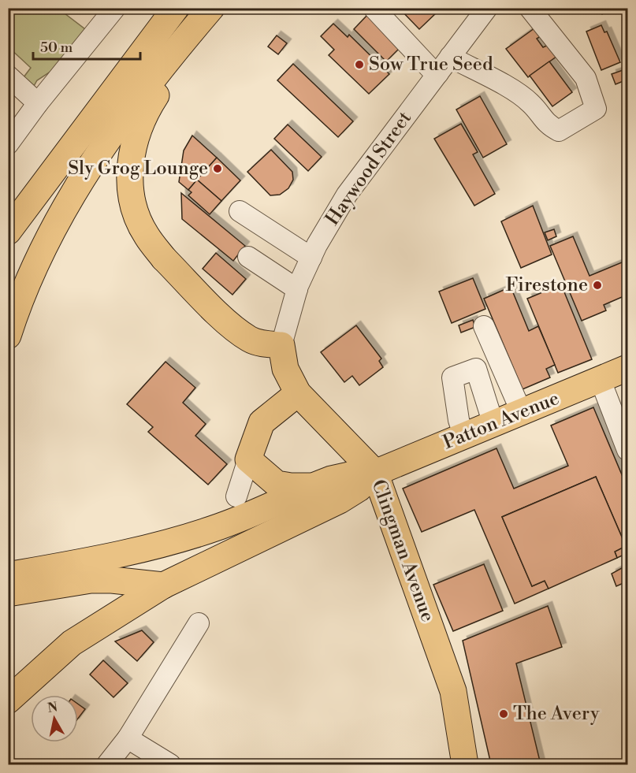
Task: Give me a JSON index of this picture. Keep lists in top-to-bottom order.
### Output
{
  "streets": {
    "main road": ["Patton Avenue", "Clingman Avenue"],
    "street": ["Haywood Street"]
  },
  "crossings": [
    ["Haywood Street", "Clingman Avenue"],
    ["Patton Avenue", "Clingman Avenue"]
  ],
  "places": [
    "Sow True Seed",
    "Sly Grog Lounge",
    "Firestone",
    "The Avery"
  ],
  "scale_bar": "50 m",
  "north": "top"
}
